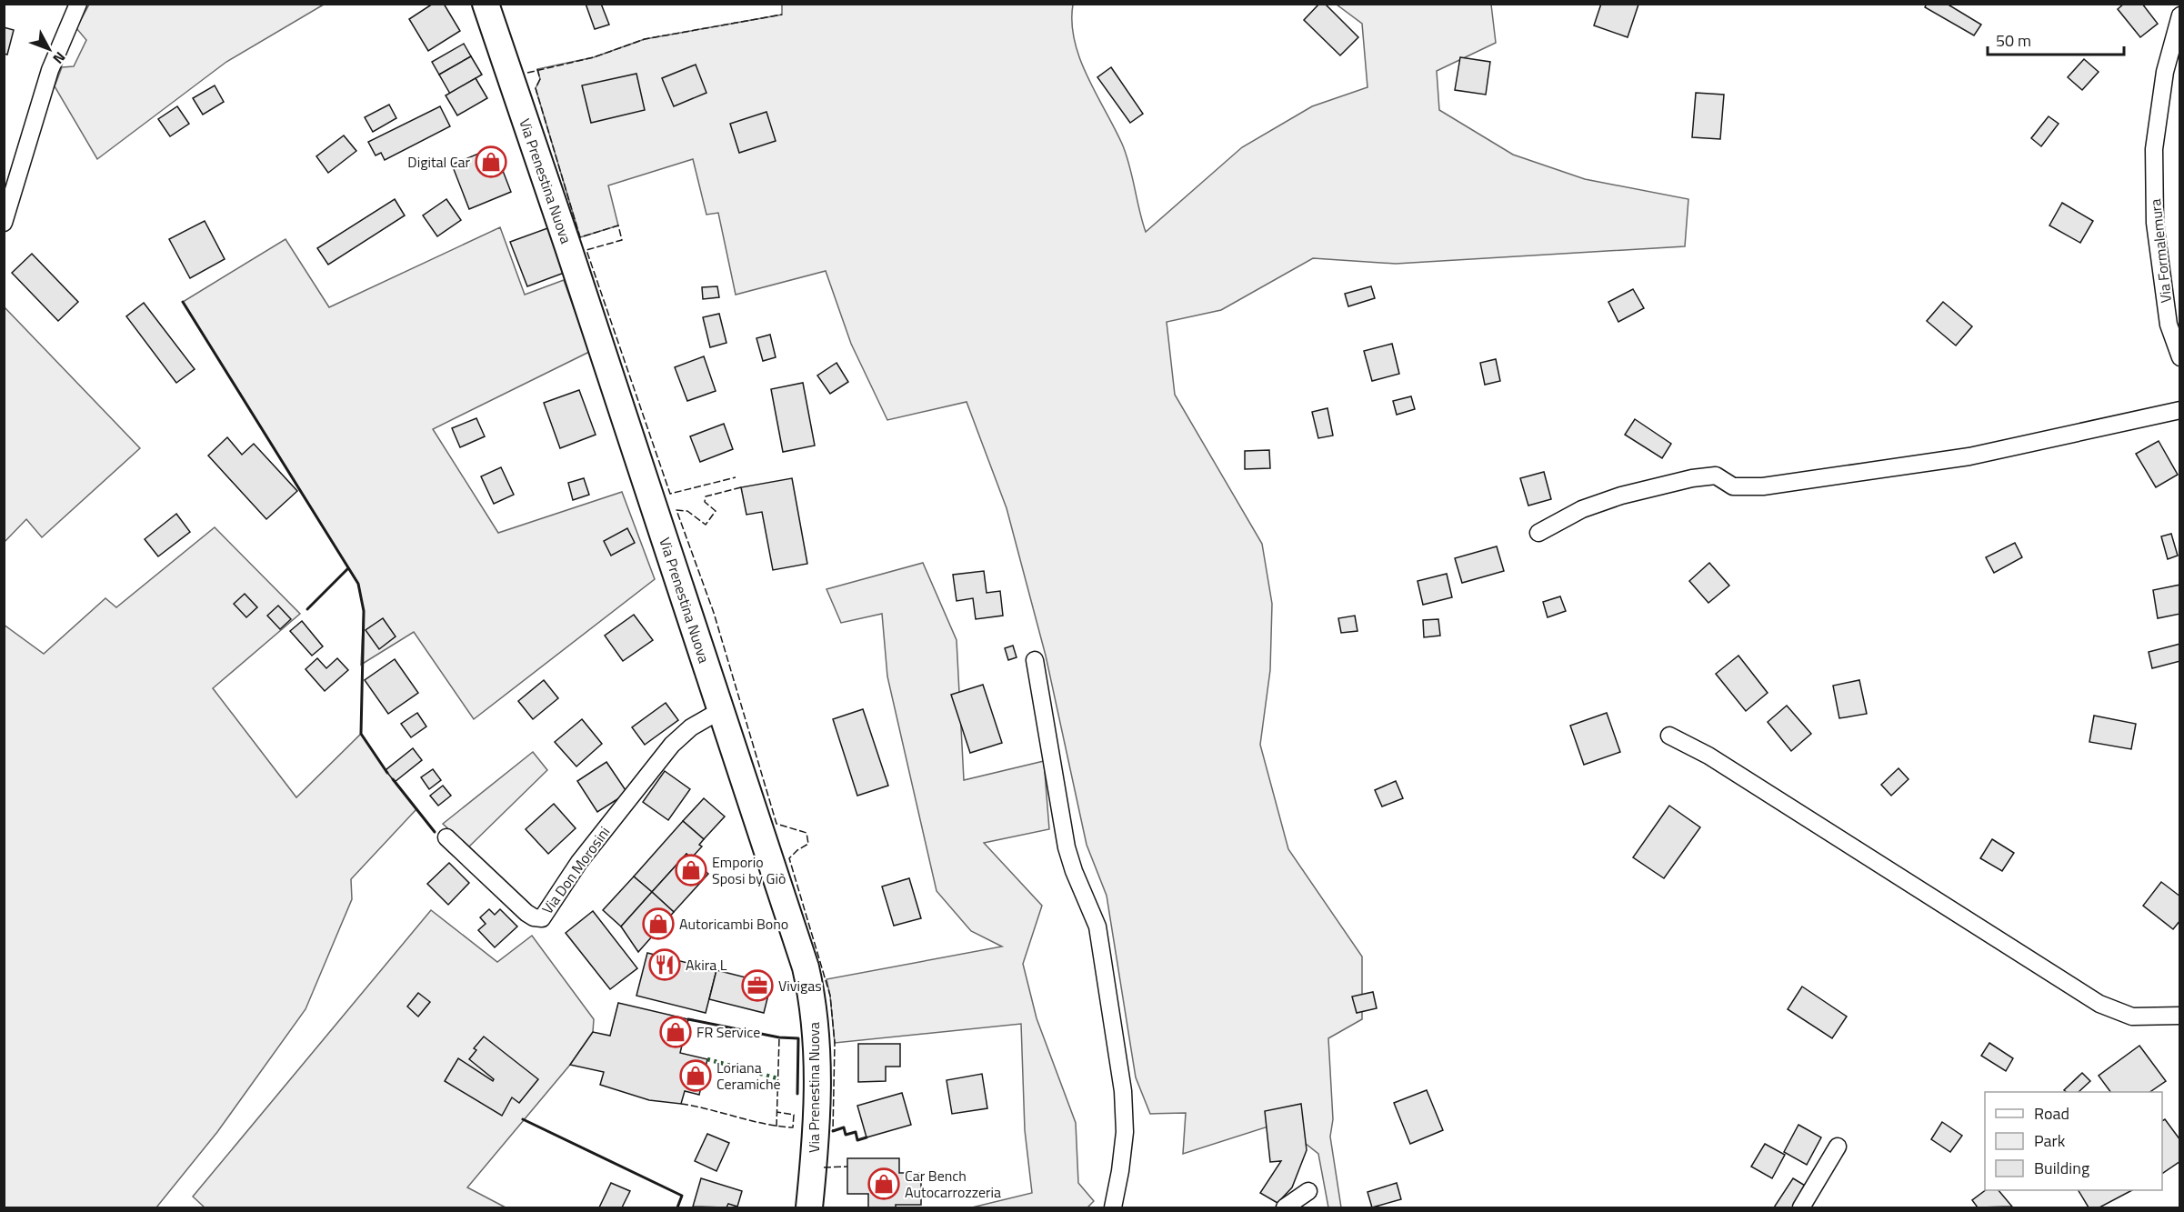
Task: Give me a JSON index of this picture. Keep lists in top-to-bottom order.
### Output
{
  "streets": {
    "main road": ["Via Prenestina Nuova"],
    "street": ["Via Formalemura", "Via Don Morosini"]
  },
  "crossings": [
    ["Via Prenestina Nuova", "Via Don Morosini"]
  ],
  "places": {
    "shop": [
      "Digital Car",
      "Emporio Sposi by Giò",
      "Autoricambi Bono",
      "FR Service",
      "Loriana Ceramiche",
      "Car Bench Autocarrozzeria"
    ],
    "restaurant": ["Akira L"],
    "office": ["Vivigas"]
  },
  "legend": ["Road", "Park", "Building"],
  "scale_bar": "50 m",
  "north": "bottom right"
}
